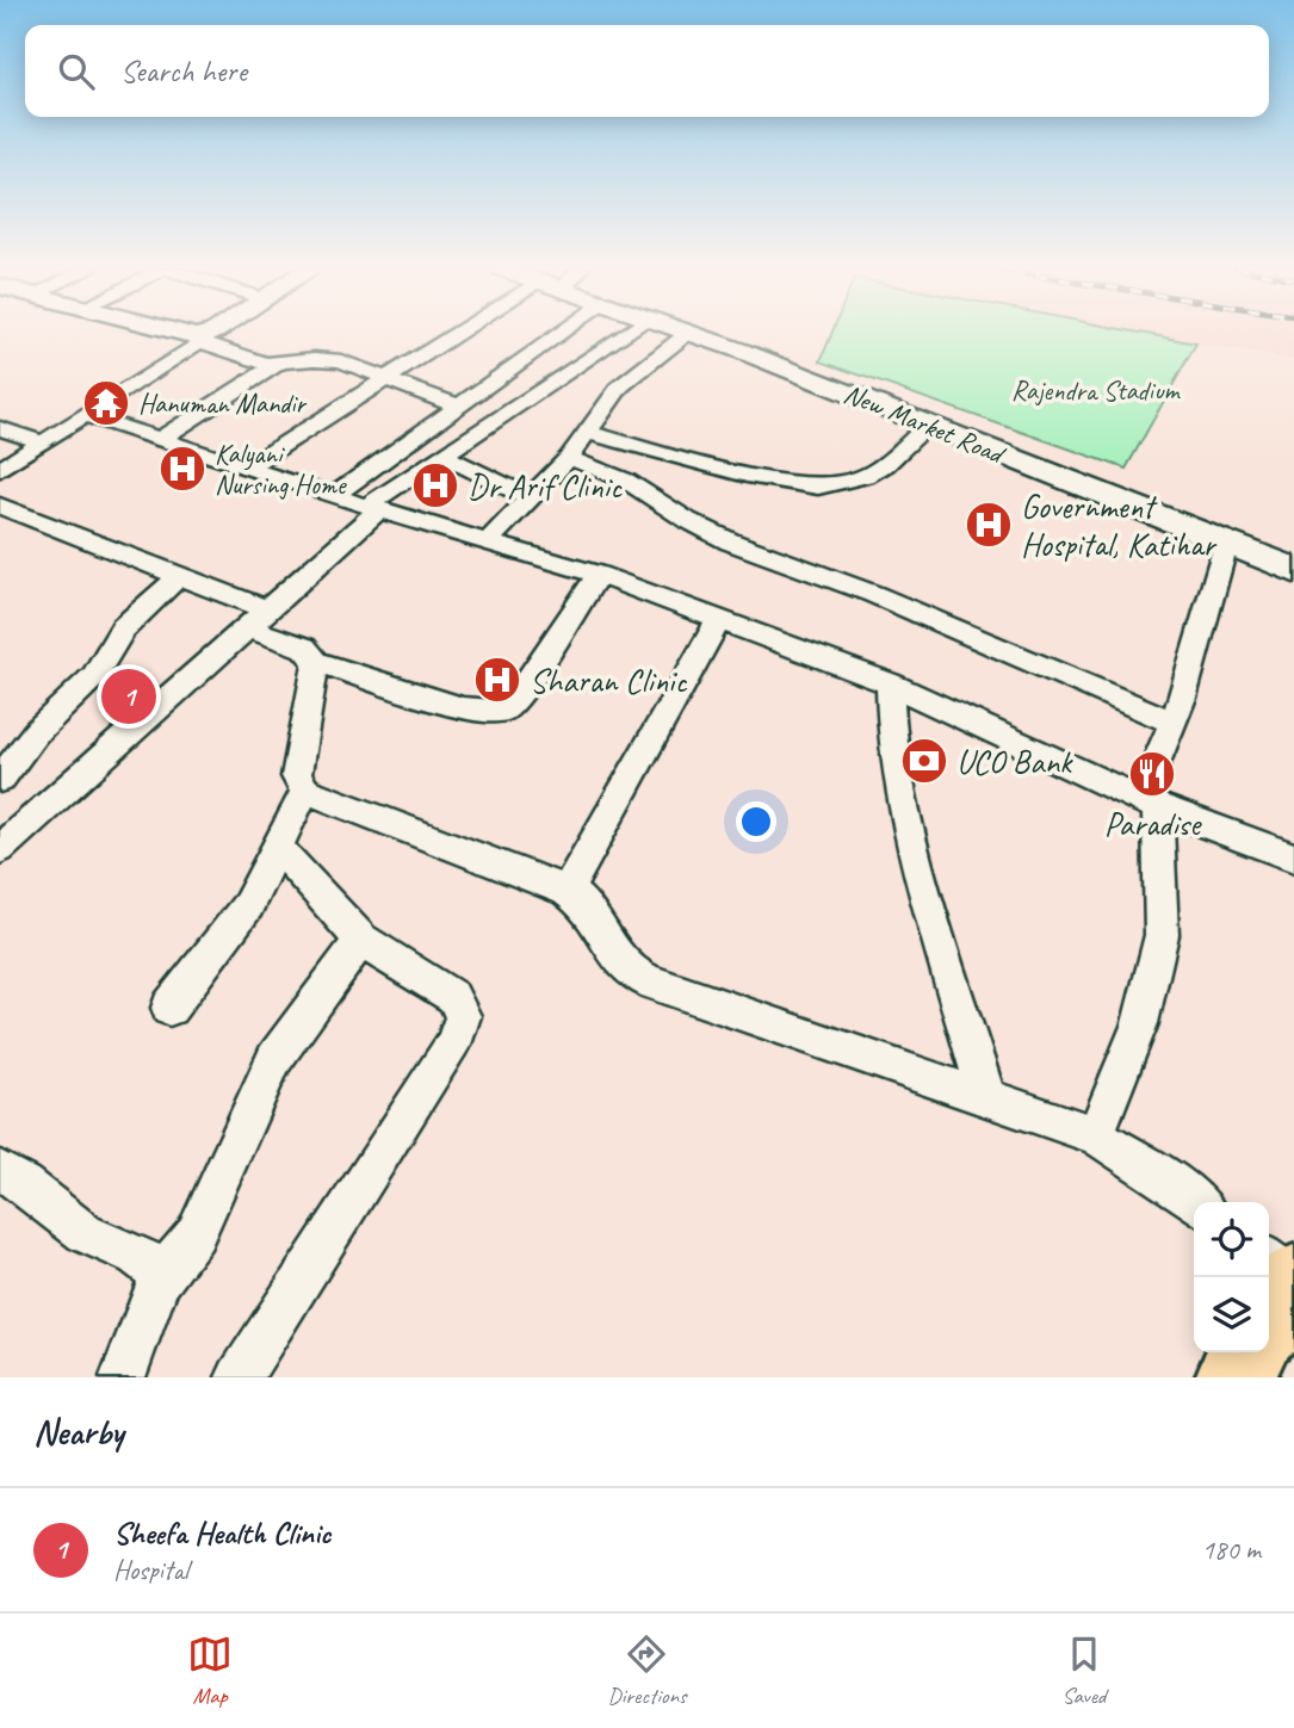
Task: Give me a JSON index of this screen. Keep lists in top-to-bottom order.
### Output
{
  "streets": {
    "street": ["New Market Road"]
  },
  "parks": ["Rajendra Stadium"],
  "places": {
    "temple": ["Hanuman Mandir"],
    "hospital": [
      "Kalyani Nursing Home",
      "Dr Arif Clinic",
      "Government Hospital, Katihar",
      "Sharan Clinic"
    ],
    "bank": ["UCO Bank"],
    "restaurant": ["Paradise"]
  },
  "page": {
    "search": "Search here",
    "pins": "1",
    "heading": "Nearby",
    "list": [
      {
        "mark": "1",
        "name": "Sheefa Health Clinic",
        "note": "Hospital",
        "value": "180 m"
      }
    ],
    "nav": ["Map", "Directions", "Saved"]
  }
}
